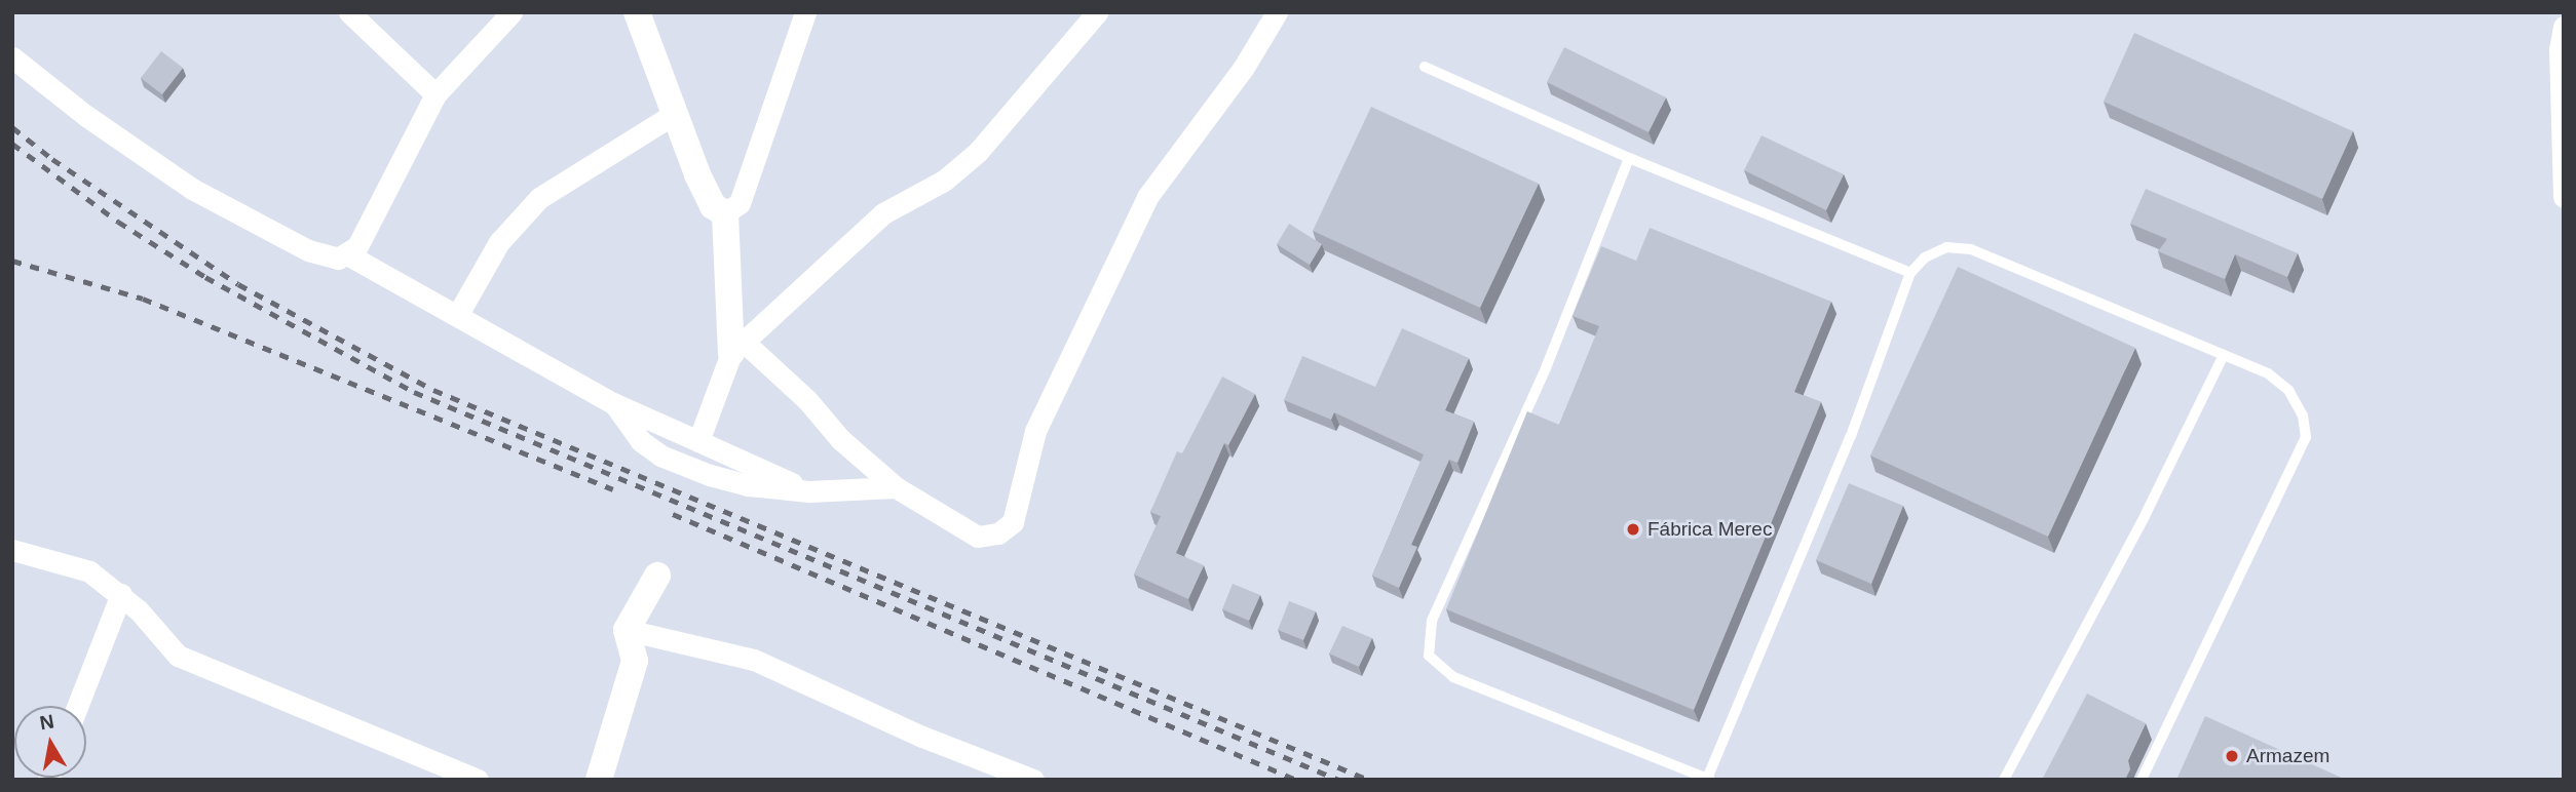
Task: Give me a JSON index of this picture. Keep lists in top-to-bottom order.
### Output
{
  "places": ["Fábrica Merec", "Armazem"],
  "north": "top"
}
